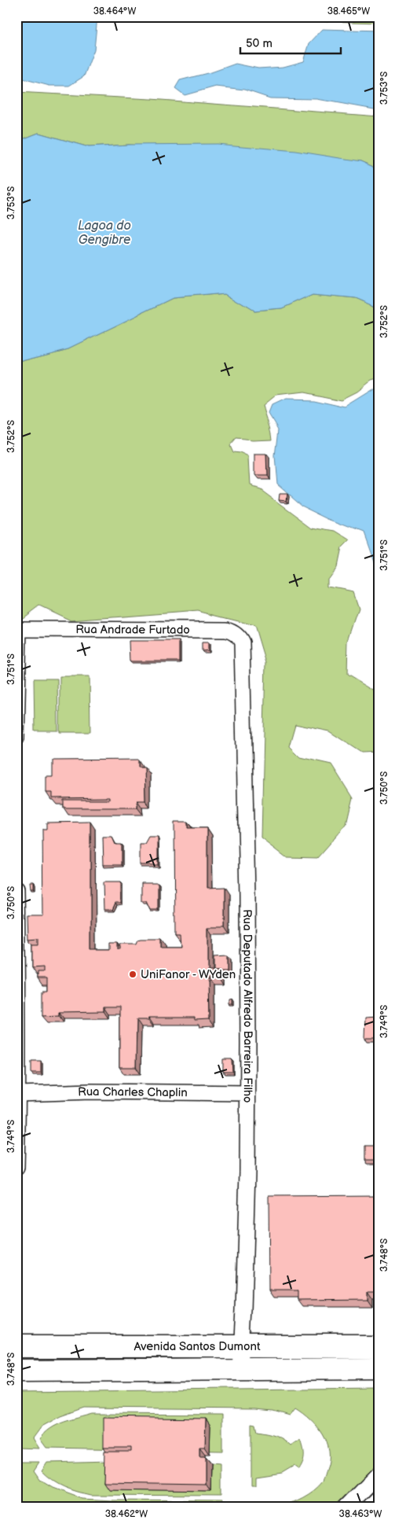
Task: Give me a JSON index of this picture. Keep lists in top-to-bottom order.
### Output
{
  "streets": {
    "main road": ["Avenida Santos Dumont"],
    "street": ["Rua Andrade Furtado", "Rua Deputado Alfredo Barreira Filho", "Rua Charles Chaplin"]
  },
  "crossings": [
    ["Rua Andrade Furtado", "Rua Deputado Alfredo Barreira Filho"],
    ["Rua Deputado Alfredo Barreira Filho", "Rua Charles Chaplin"],
    ["Rua Deputado Alfredo Barreira Filho", "Avenida Santos Dumont"]
  ],
  "water": ["Lagoa do Gengibre"],
  "places": ["UniFanor - WYden"],
  "scale_bar": "50 m",
  "coordinates": [
    "38.464°W",
    "38.465°W",
    "3.753°S",
    "3.752°S",
    "3.751°S",
    "3.750°S",
    "3.749°S",
    "3.748°S",
    "38.462°W",
    "38.463°W"
  ]
}
